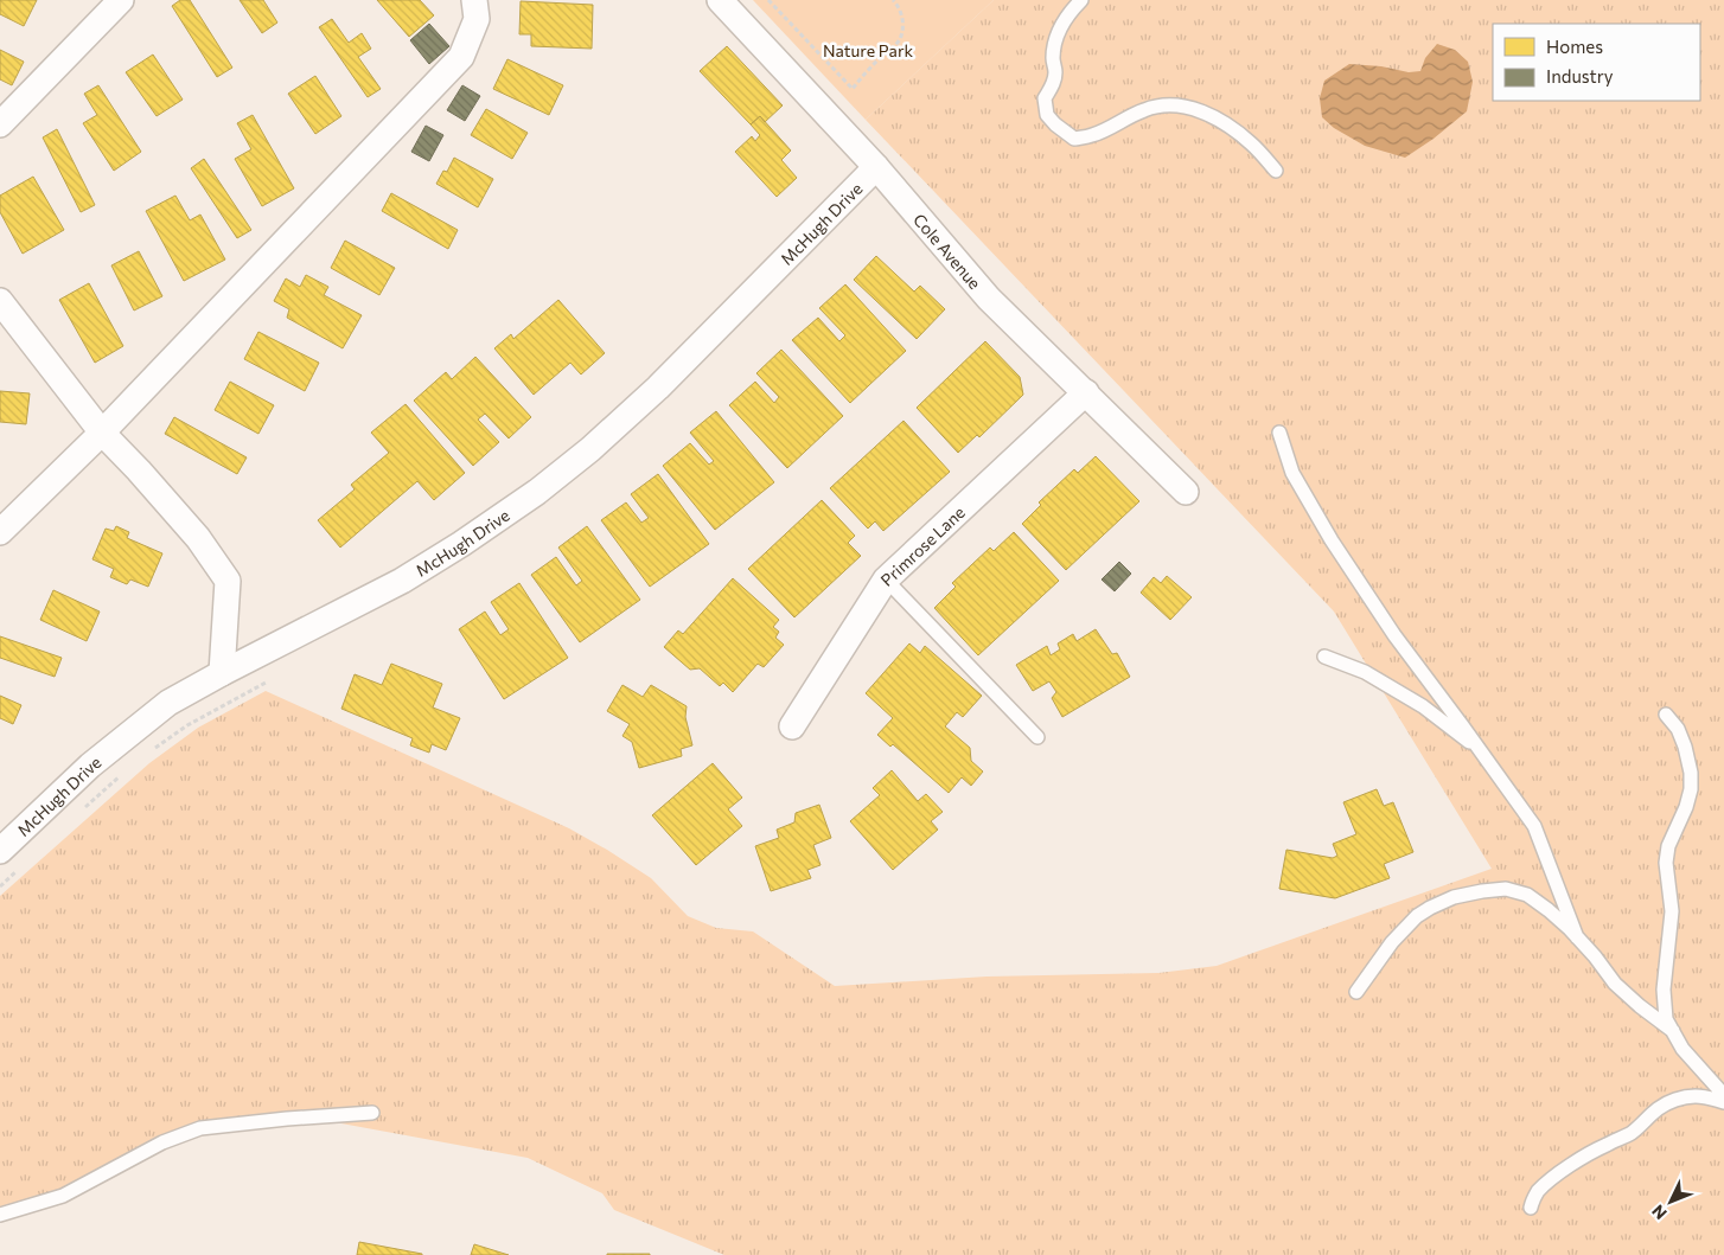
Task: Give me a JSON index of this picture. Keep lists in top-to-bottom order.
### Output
{
  "streets": {
    "street": ["McHugh Drive", "Cole Avenue", "Primrose Lane"]
  },
  "crossings": [
    ["McHugh Drive", "Cole Avenue"],
    ["Cole Avenue", "Primrose Lane"]
  ],
  "parks": ["Nature Park"],
  "legend": ["Homes", "Industry"],
  "north": "bottom left"
}
